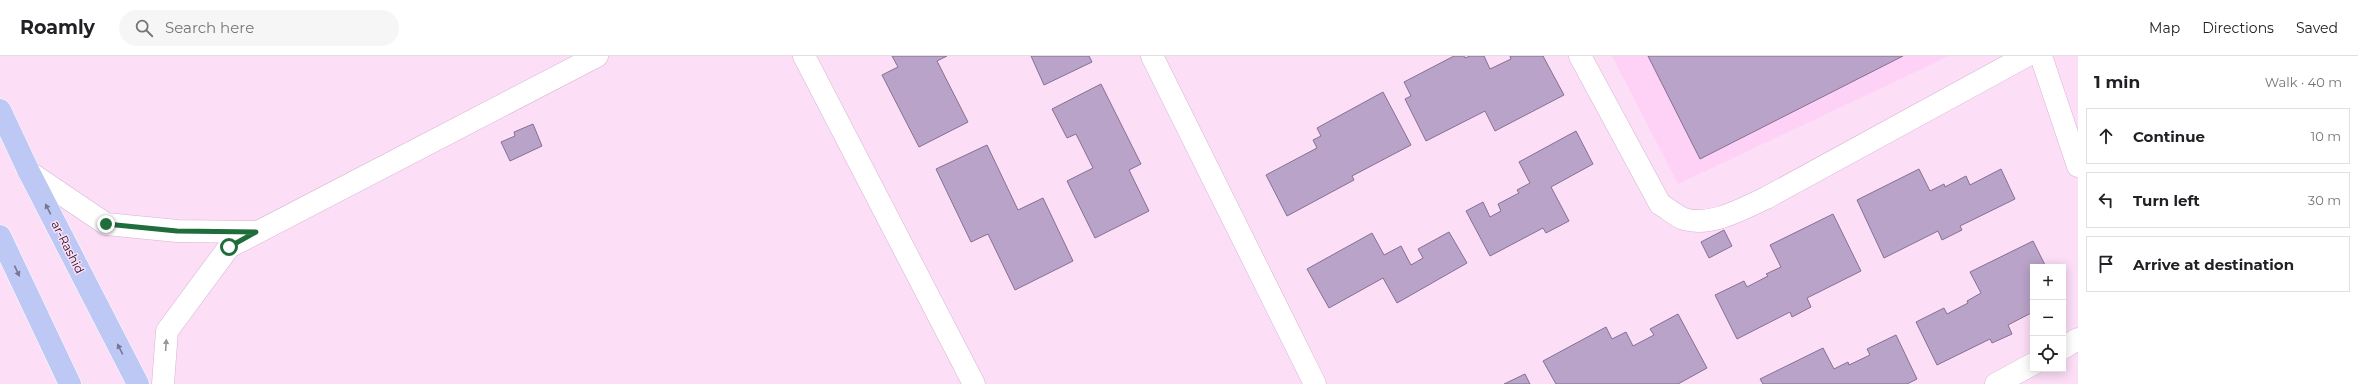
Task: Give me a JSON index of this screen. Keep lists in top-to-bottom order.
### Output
{
  "streets": {
    "main road": ["ar-Rashid"]
  },
  "page": {
    "header": "Roamly",
    "search": "Search here",
    "nav": ["Map", "Directions", "Saved"],
    "heading": ["1 min", "Walk · 40 m"],
    "list": [
      ["Continue", "10 m"],
      ["Turn left", "30 m"],
      "Arrive at destination"
    ],
    "map_buttons": ["+", "−"]
  }
}
